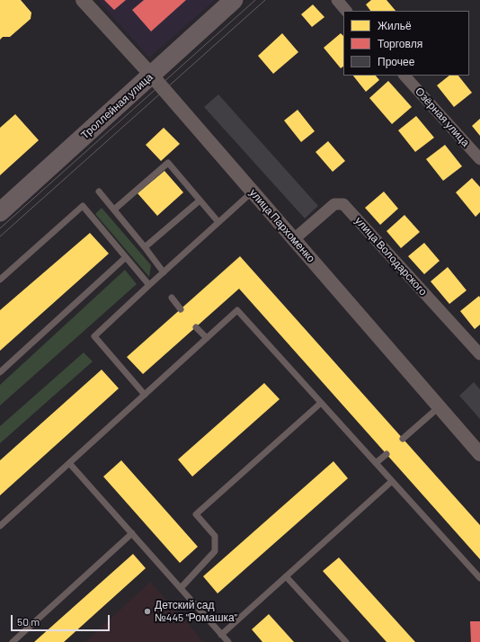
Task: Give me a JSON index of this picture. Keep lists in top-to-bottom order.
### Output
{
  "streets": {
    "main road": ["Троллейная улица"],
    "street": ["Озёрная улица", "улица Пархоменко", "улица Володарского"]
  },
  "crossings": [
    ["Троллейная улица", "улица Пархоменко"],
    ["улица Пархоменко", "улица Володарского"]
  ],
  "places": ["Детский сад №445 \"Ромашка\""],
  "legend": ["Жильё", "Торговля", "Прочее"],
  "scale_bar": "50 m"
}
